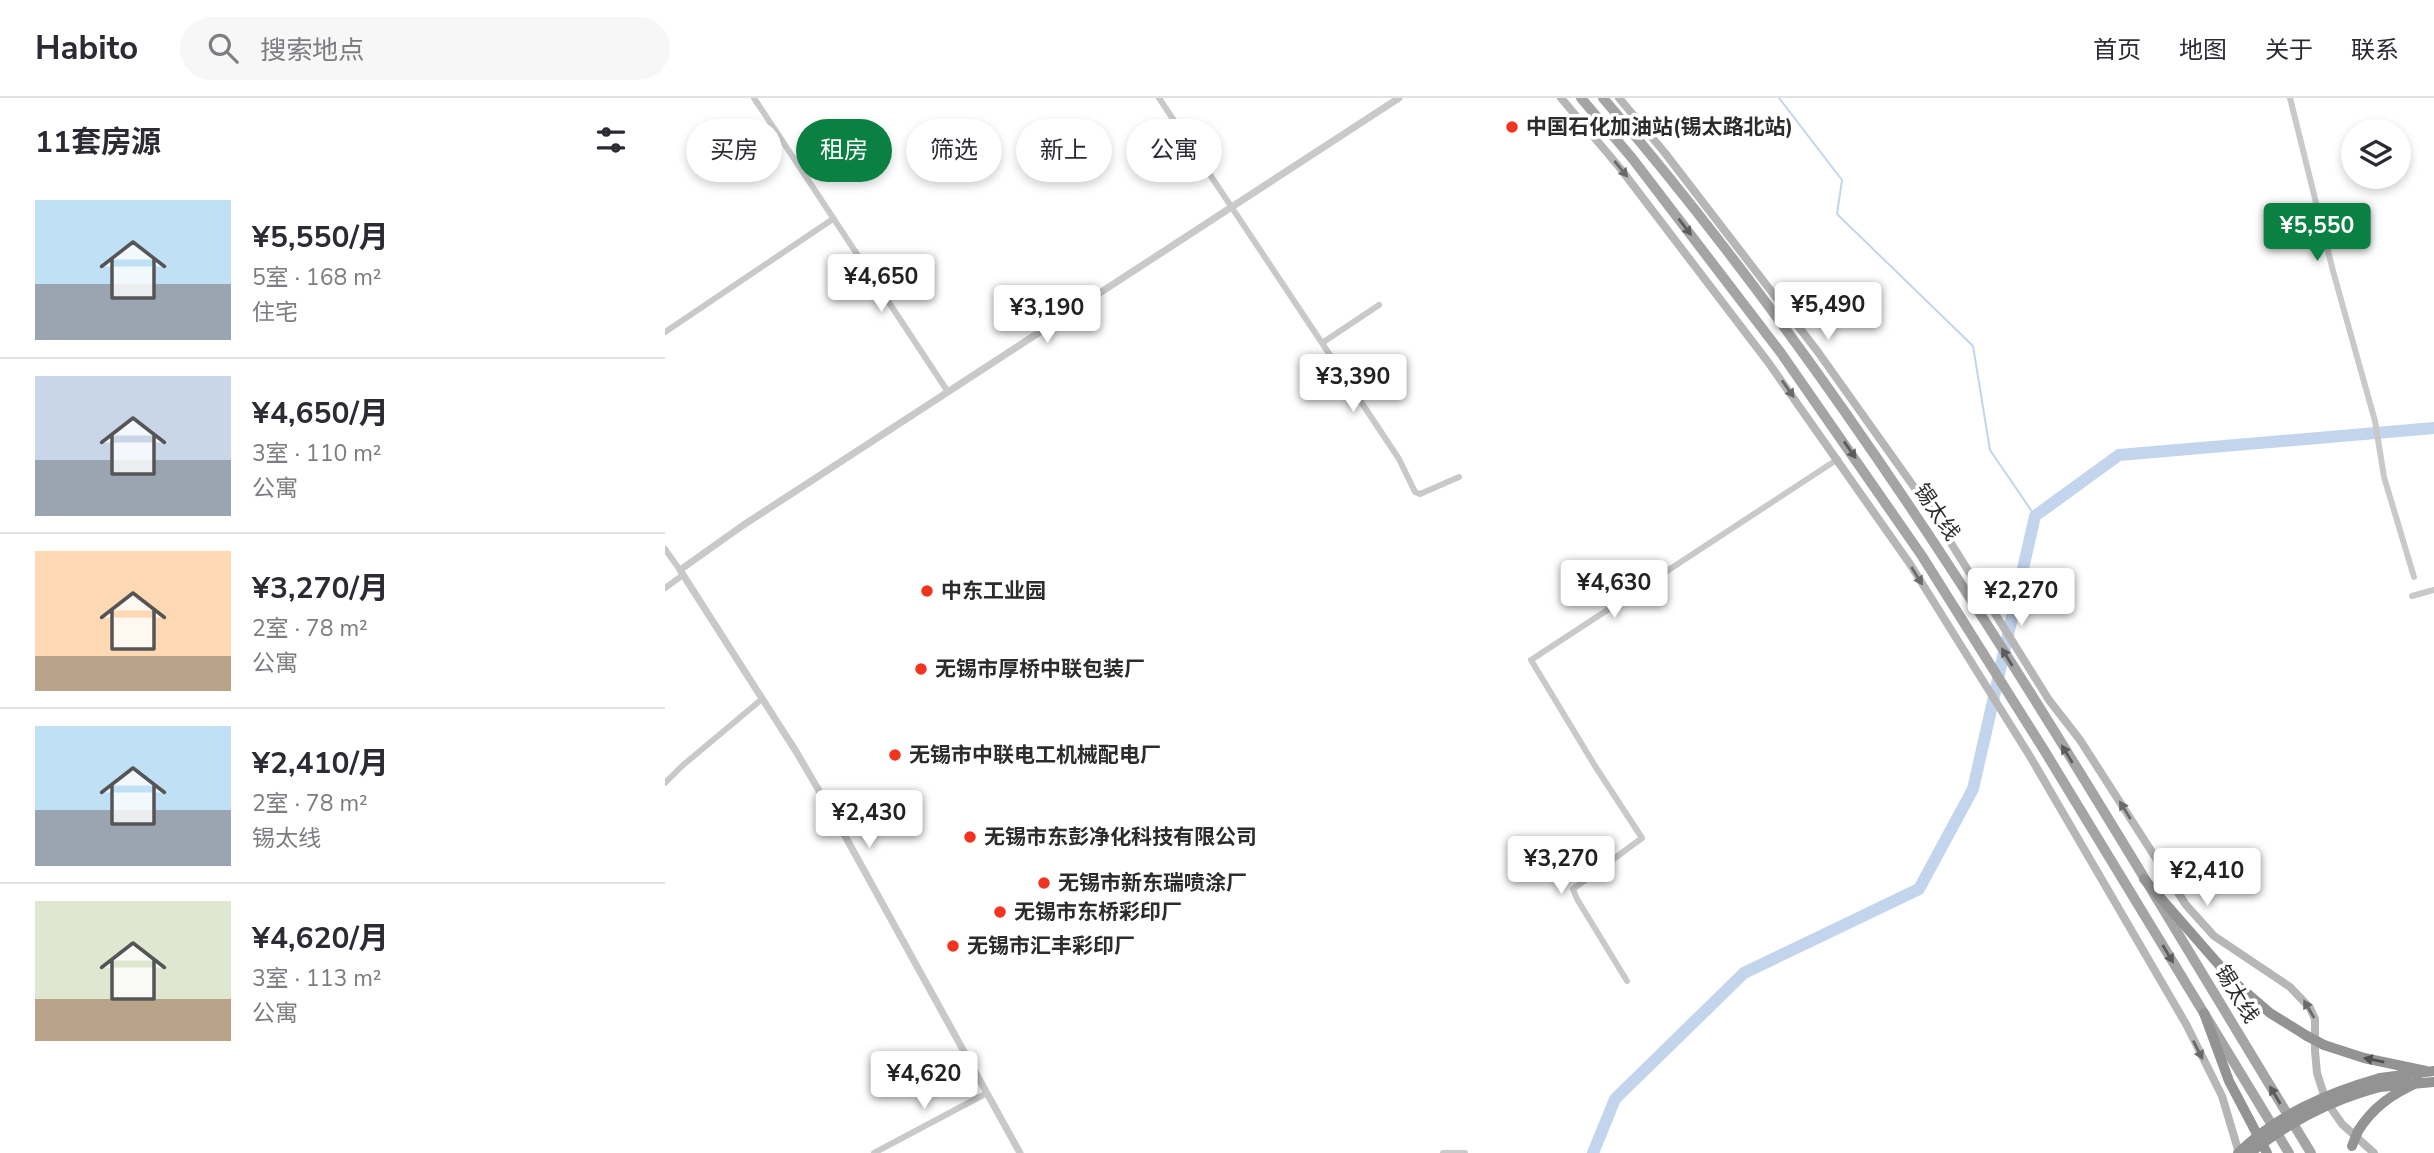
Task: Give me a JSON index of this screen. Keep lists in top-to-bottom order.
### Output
{
  "streets": {
    "main road": ["锡太线"]
  },
  "places": [
    "中国石化加油站(锡太路北站)",
    "中东工业园",
    "无锡市厚桥中联包装厂",
    "无锡市中联电工机械配电厂",
    "无锡市东彭净化科技有限公司",
    "无锡市新东瑞喷涂厂",
    "无锡市东桥彩印厂",
    "无锡市汇丰彩印厂"
  ],
  "page": {
    "header": "Habito",
    "search": "搜索地点",
    "nav": [
      "首页",
      "地图",
      "关于",
      "联系"
    ],
    "heading": "11套房源",
    "chip": [
      "买房",
      "租房",
      "筛选",
      "新上",
      "公寓"
    ],
    "list": [
      {
        "name": "¥5,550/月",
        "note": "5室 · 168 m² · 住宅"
      },
      {
        "name": "¥4,650/月",
        "note": "3室 · 110 m² · 公寓"
      },
      {
        "name": "¥3,270/月",
        "note": "2室 · 78 m² · 公寓"
      },
      {
        "name": "¥2,410/月",
        "note": "2室 · 78 m² · 锡太线"
      },
      {
        "name": "¥4,620/月",
        "note": "3室 · 113 m² · 公寓"
      }
    ],
    "price": [
      "¥5,550",
      "¥4,650",
      "¥5,490",
      "¥3,190",
      "¥3,390",
      "¥4,630",
      "¥2,270",
      "¥2,430",
      "¥3,270",
      "¥2,410",
      "¥4,620"
    ]
  }
}
